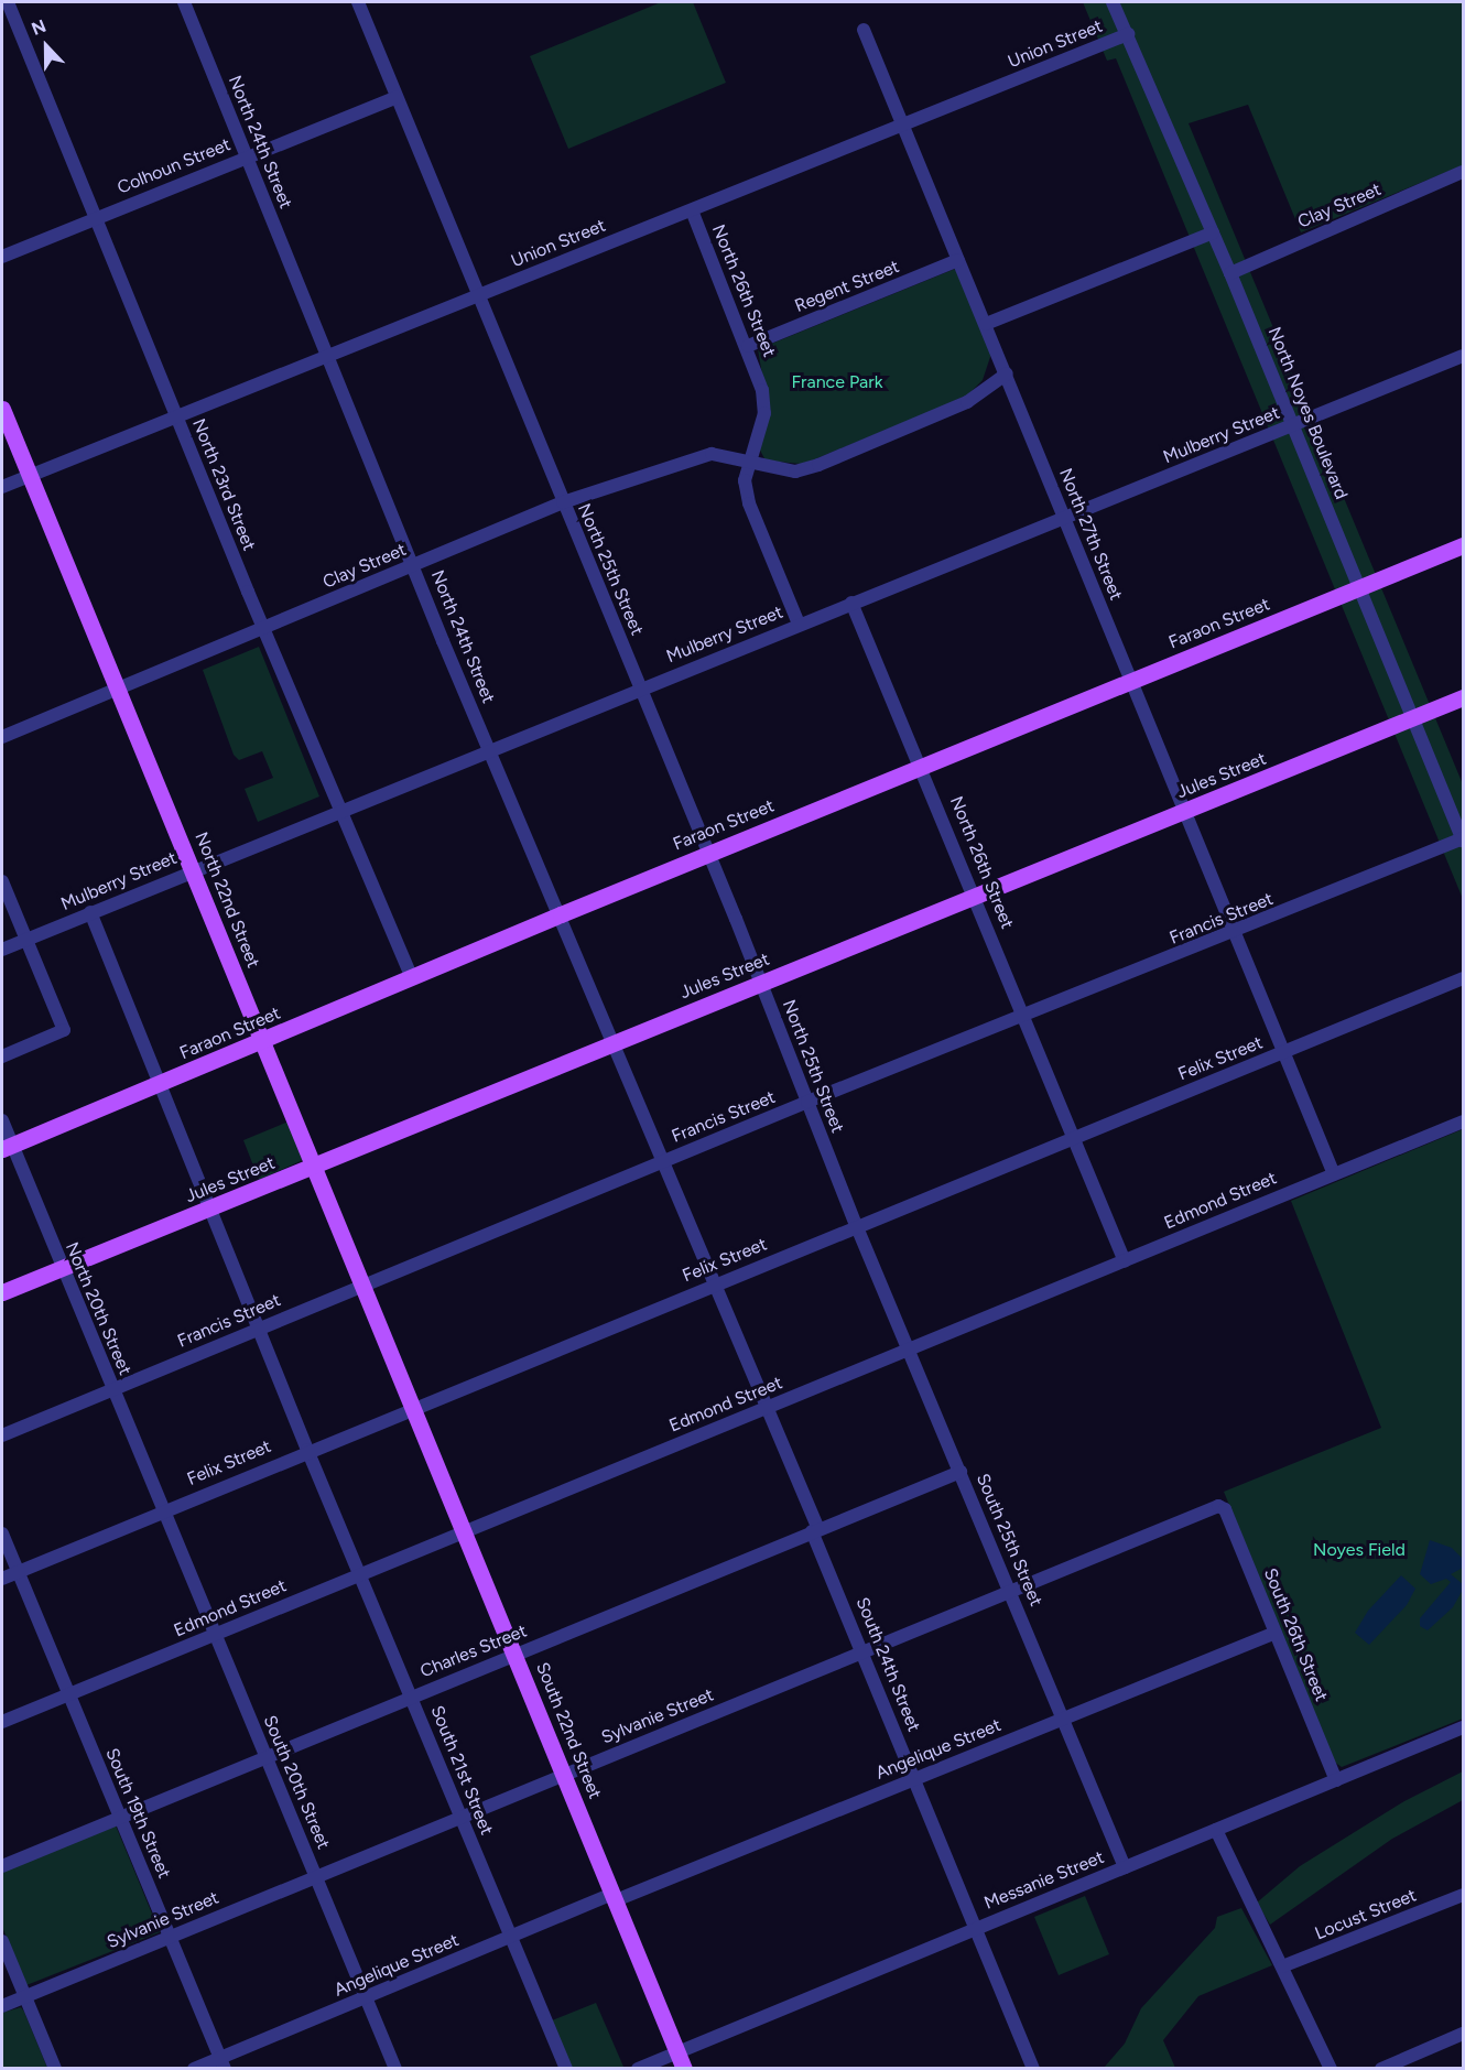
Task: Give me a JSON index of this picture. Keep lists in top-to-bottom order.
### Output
{
  "streets": {
    "main road": [
      "Faraon Street",
      "Jules Street",
      "North 22nd Street",
      "South 22nd Street"
    ],
    "street": [
      "Union Street",
      "North 24th Street",
      "Colhoun Street",
      "Clay Street",
      "Regent Street",
      "North 26th Street",
      "North Noyes Boulevard",
      "Mulberry Street",
      "North 23rd Street",
      "North 27th Street",
      "North 25th Street",
      "Francis Street",
      "Felix Street",
      "Edmond Street",
      "North 20th Street",
      "South 25th Street",
      "South 26th Street",
      "Charles Street",
      "South 24th Street",
      "Sylvanie Street",
      "Angelique Street",
      "South 21st Street",
      "South 20th Street",
      "South 19th Street",
      "Messanie Street",
      "Locust Street"
    ]
  },
  "crossings": [
    ["Union Street", "North 24th Street"],
    ["Union Street", "North 26th Street"],
    ["Union Street", "North Noyes Boulevard"],
    ["Union Street", "North 23rd Street"],
    ["Union Street", "North 27th Street"],
    ["Union Street", "North 25th Street"],
    ["Union Street", "North 22nd Street"],
    ["North 24th Street", "Colhoun Street"],
    ["North 24th Street", "Clay Street"],
    ["North 24th Street", "Mulberry Street"],
    ["North 24th Street", "Faraon Street"],
    ["North 24th Street", "Jules Street"],
    ["North 24th Street", "Francis Street"],
    ["North 24th Street", "Felix Street"],
    ["North 24th Street", "South 24th Street"],
    ["Colhoun Street", "North 23rd Street"],
    ["Colhoun Street", "North 25th Street"],
    ["Clay Street", "North 26th Street"],
    ["Clay Street", "North Noyes Boulevard"],
    ["Clay Street", "North 23rd Street"],
    ["Clay Street", "North 25th Street"],
    ["Clay Street", "North 22nd Street"],
    ["Regent Street", "North 26th Street"],
    ["Regent Street", "North 27th Street"],
    ["North 26th Street", "Mulberry Street"],
    ["North 26th Street", "Faraon Street"],
    ["North 26th Street", "Jules Street"],
    ["North 26th Street", "Francis Street"],
    ["North 26th Street", "Felix Street"],
    ["North Noyes Boulevard", "Mulberry Street"],
    ["North Noyes Boulevard", "Faraon Street"],
    ["North Noyes Boulevard", "Jules Street"],
    ["North Noyes Boulevard", "Francis Street"],
    ["Mulberry Street", "North 23rd Street"],
    ["Mulberry Street", "North 27th Street"],
    ["Mulberry Street", "North 25th Street"],
    ["Mulberry Street", "North 22nd Street"],
    ["Mulberry Street", "South 21st Street"],
    ["North 23rd Street", "Faraon Street"],
    ["North 27th Street", "Faraon Street"],
    ["North 27th Street", "Jules Street"],
    ["North 27th Street", "Francis Street"],
    ["North 27th Street", "Felix Street"],
    ["North 27th Street", "Edmond Street"],
    ["North 25th Street", "Faraon Street"],
    ["North 25th Street", "Jules Street"],
    ["North 25th Street", "Francis Street"],
    ["North 25th Street", "Felix Street"],
    ["North 25th Street", "South 25th Street"],
    ["Faraon Street", "North 22nd Street"],
    ["Faraon Street", "North 20th Street"],
    ["Faraon Street", "South 21st Street"],
    ["Jules Street", "North 22nd Street"],
    ["Jules Street", "North 20th Street"],
    ["Jules Street", "South 21st Street"],
    ["North 22nd Street", "Francis Street"],
    ["North 22nd Street", "Felix Street"],
    ["North 22nd Street", "South 22nd Street"],
    ["Francis Street", "North 20th Street"],
    ["Francis Street", "South 21st Street"],
    ["Felix Street", "North 20th Street"],
    ["Felix Street", "South 25th Street"],
    ["Felix Street", "South 24th Street"],
    ["Felix Street", "South 22nd Street"],
    ["Felix Street", "South 21st Street"],
    ["Felix Street", "South 20th Street"],
    ["Felix Street", "South 19th Street"],
    ["Edmond Street", "South 25th Street"],
    ["Edmond Street", "South 24th Street"],
    ["Edmond Street", "South 22nd Street"],
    ["Edmond Street", "South 21st Street"],
    ["Edmond Street", "South 20th Street"],
    ["Edmond Street", "South 19th Street"],
    ["North 20th Street", "South 20th Street"],
    ["South 25th Street", "Charles Street"],
    ["South 25th Street", "Sylvanie Street"],
    ["South 25th Street", "Angelique Street"],
    ["South 25th Street", "Messanie Street"],
    ["South 26th Street", "Sylvanie Street"],
    ["South 26th Street", "Angelique Street"],
    ["South 26th Street", "Messanie Street"],
    ["Charles Street", "South 24th Street"],
    ["Charles Street", "South 22nd Street"],
    ["Charles Street", "South 21st Street"],
    ["Charles Street", "South 20th Street"],
    ["Charles Street", "South 19th Street"],
    ["South 24th Street", "Sylvanie Street"],
    ["South 24th Street", "Angelique Street"],
    ["South 24th Street", "Messanie Street"],
    ["Sylvanie Street", "South 22nd Street"],
    ["Sylvanie Street", "South 21st Street"],
    ["Sylvanie Street", "South 20th Street"],
    ["Sylvanie Street", "South 19th Street"],
    ["South 22nd Street", "Angelique Street"],
    ["South 22nd Street", "Messanie Street"],
    ["Angelique Street", "South 21st Street"],
    ["Angelique Street", "South 20th Street"],
    ["Angelique Street", "South 19th Street"]
  ],
  "parks": ["France Park", "Noyes Field"],
  "north": "top"
}
